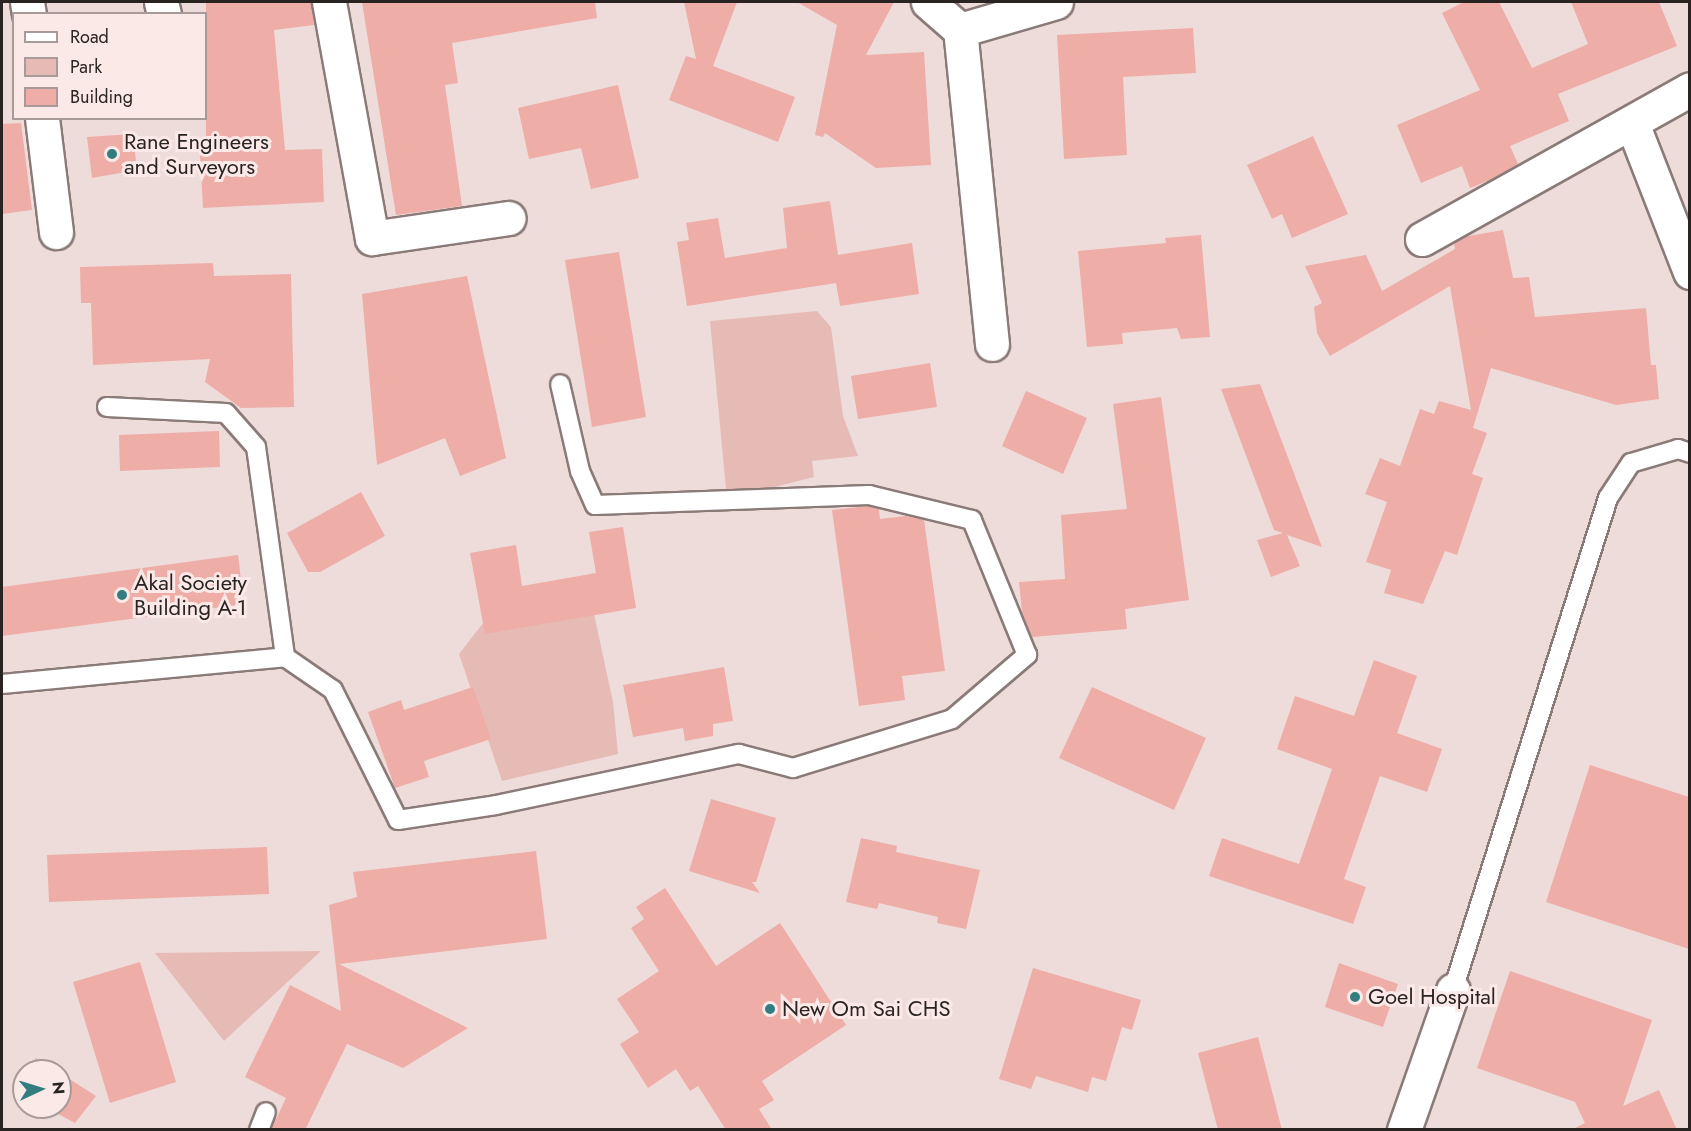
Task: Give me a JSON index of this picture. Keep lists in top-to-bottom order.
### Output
{
  "places": [
    "Rane Engineers and Surveyors",
    "Akal Society Building A-1",
    "Goel Hospital",
    "New Om Sai CHS"
  ],
  "legend": ["Road", "Park", "Building"],
  "north": "right"
}
